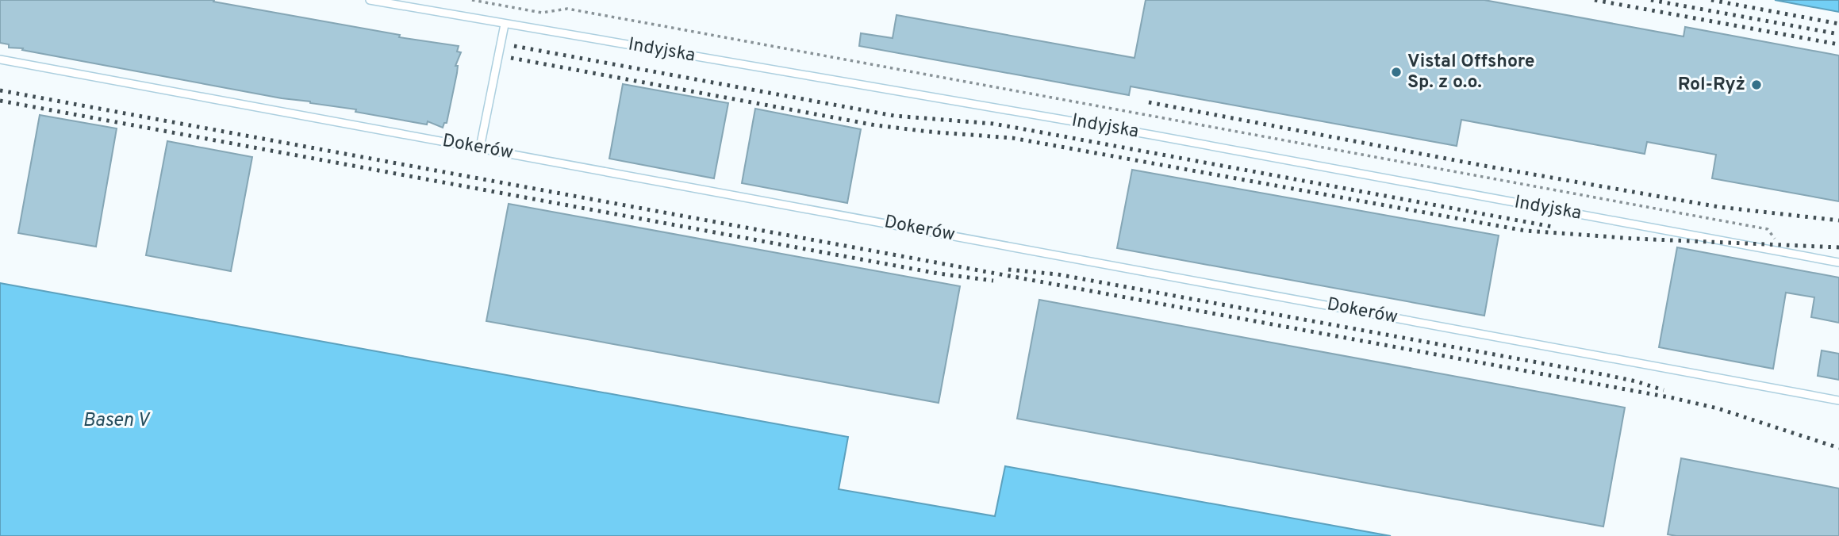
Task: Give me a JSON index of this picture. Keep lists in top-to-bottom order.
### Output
{
  "streets": {
    "lane": ["Indyjska", "Dokerów"]
  },
  "water": ["Basen V"],
  "places": ["Vistal Offshore Sp. z o.o.", "Rol-Ryż"]
}
